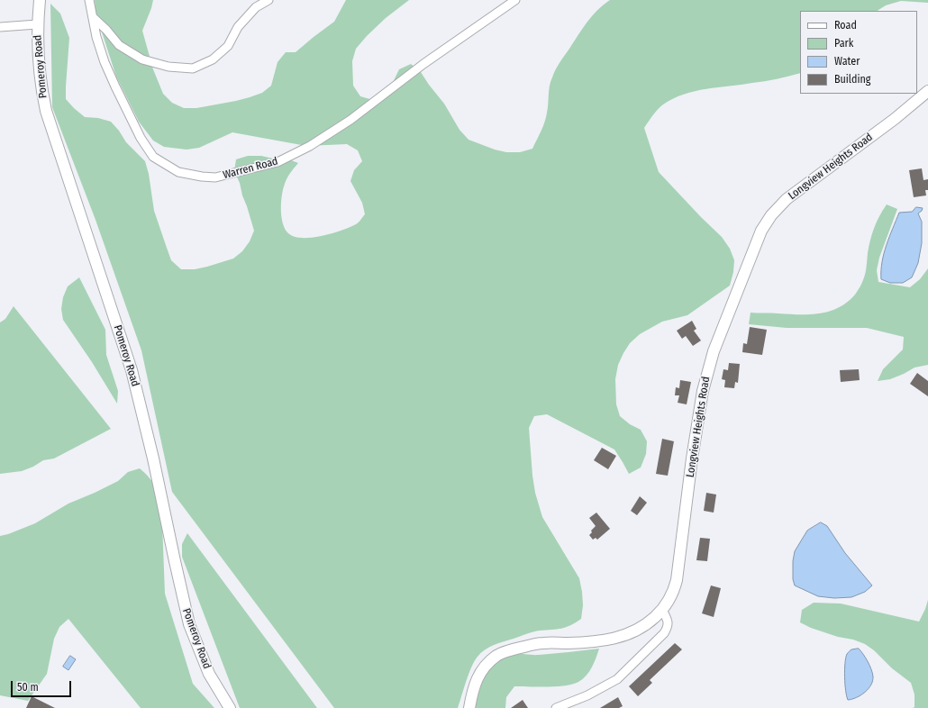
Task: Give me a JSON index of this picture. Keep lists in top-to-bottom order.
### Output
{
  "streets": {
    "street": ["Pomeroy Road", "Longview Heights Road", "Warren Road"]
  },
  "legend": [
    "Road",
    "Park",
    "Water",
    "Building"
  ],
  "scale_bar": "50 m"
}
